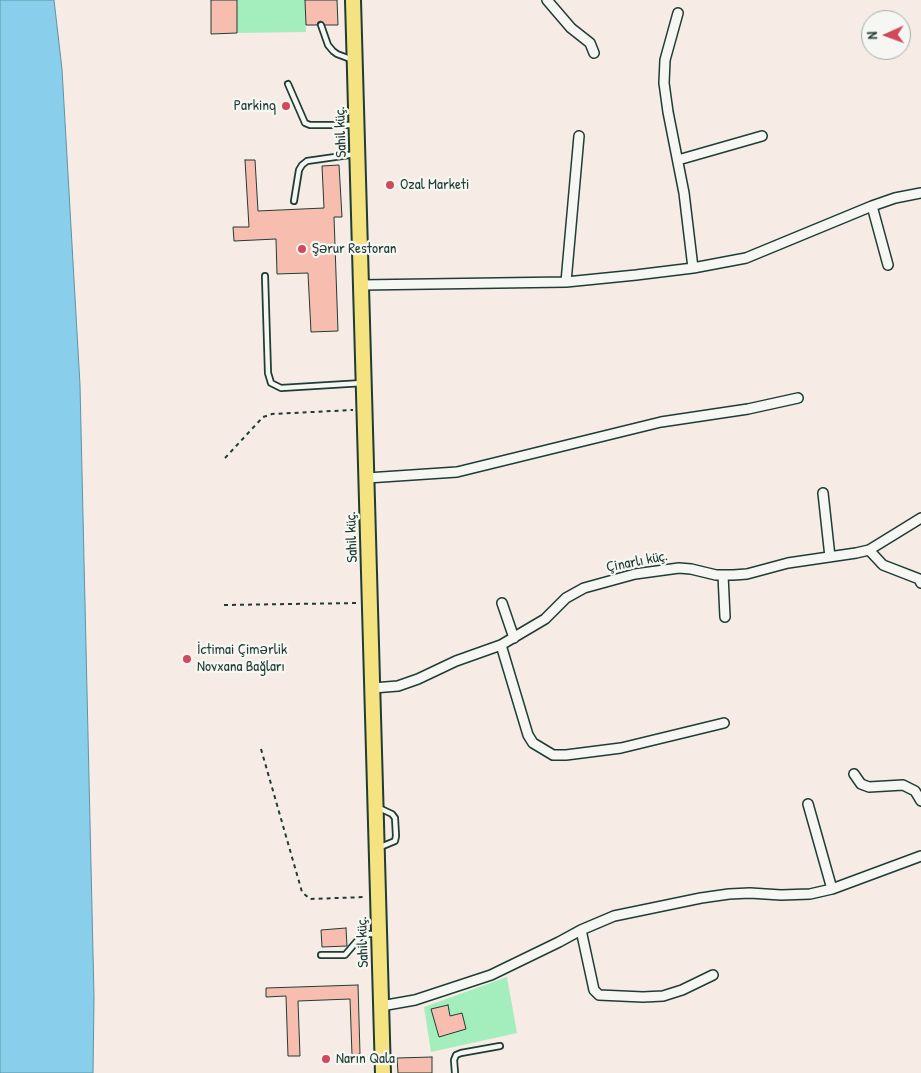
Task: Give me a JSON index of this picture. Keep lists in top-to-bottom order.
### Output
{
  "streets": {
    "main road": ["Sahil küç."],
    "street": ["Çinarlı küç."]
  },
  "crossings": [
    ["Sahil küç.", "Çinarlı küç."]
  ],
  "places": [
    "Parkinq",
    "Ozal Marketi",
    "Şərur Restoran",
    "İctimai Çimərlik Novxana Bağları",
    "Narın Qala"
  ],
  "north": "left"
}
